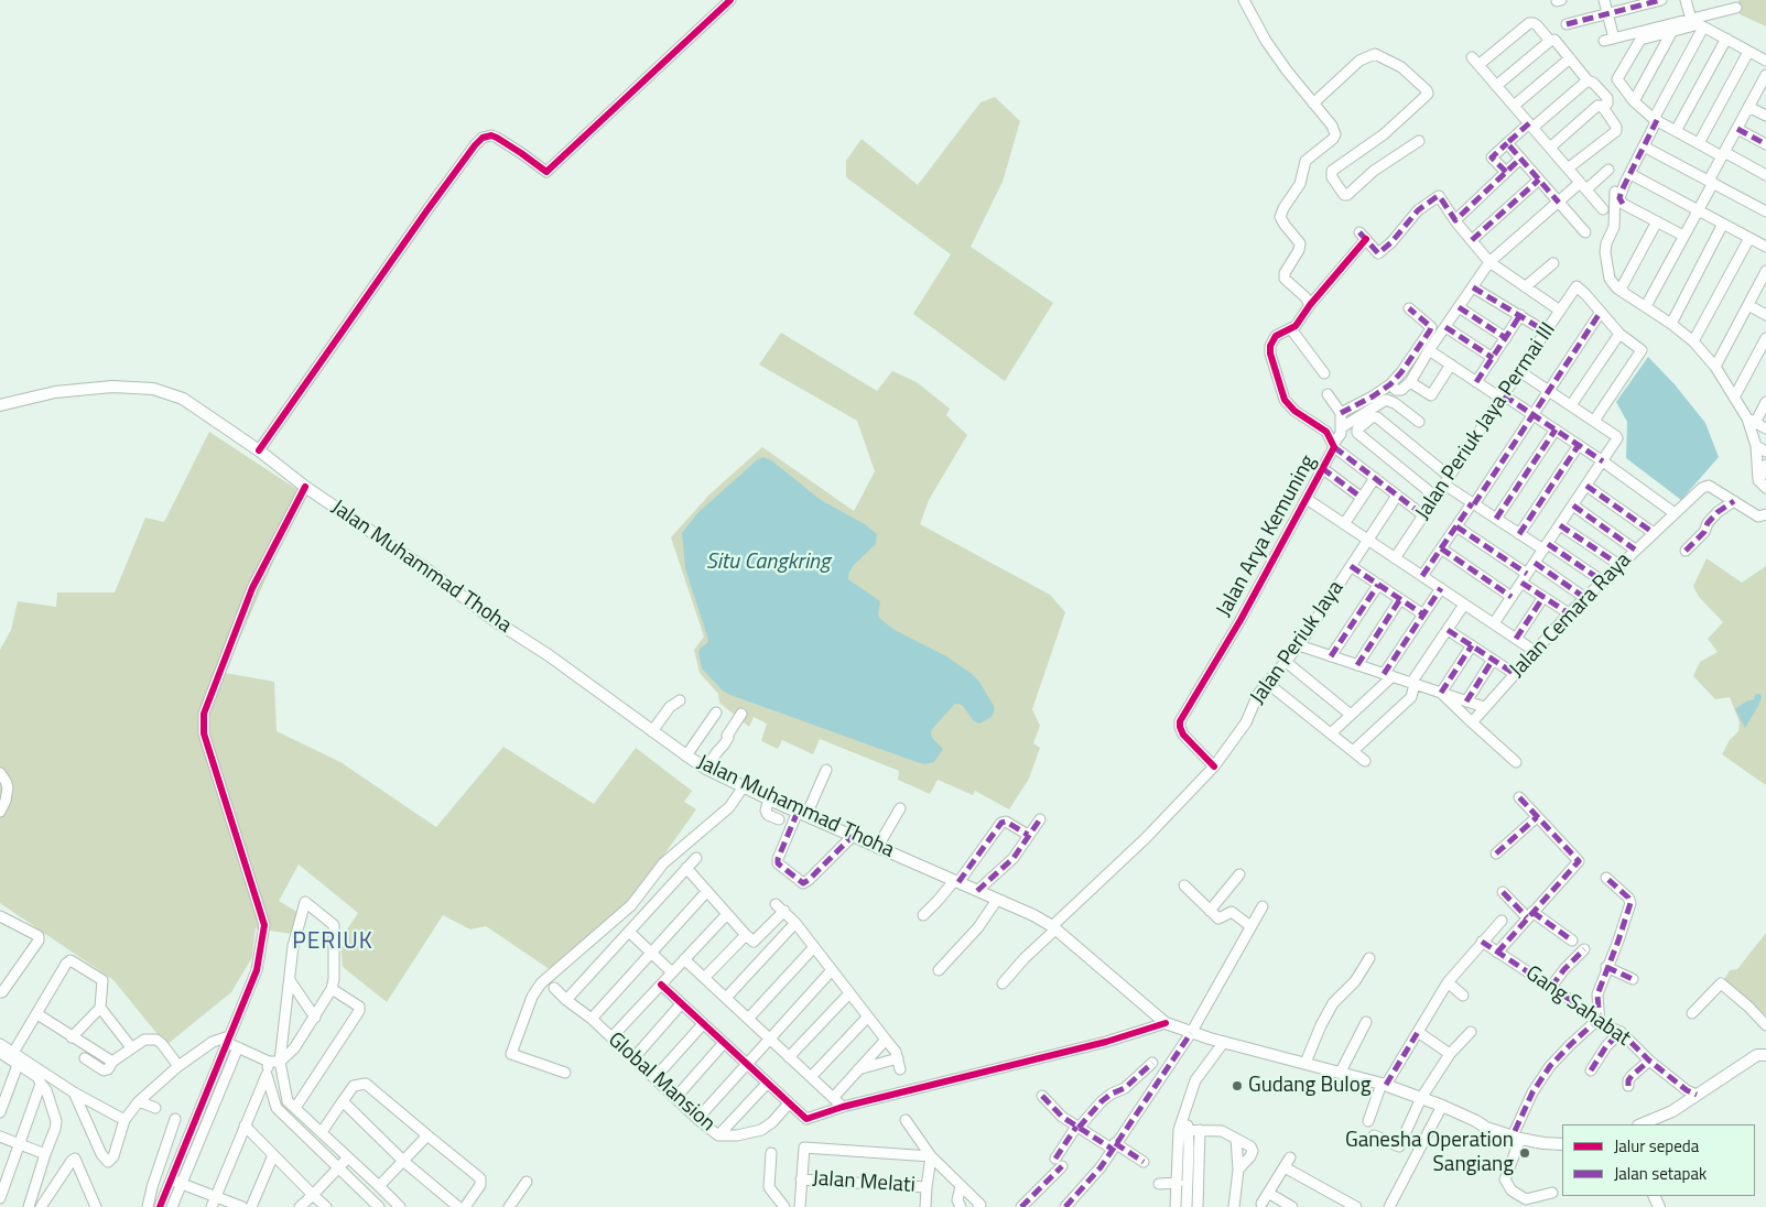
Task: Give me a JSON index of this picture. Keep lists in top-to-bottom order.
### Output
{
  "streets": {
    "main road": ["Jalan Muhammad Thoha"],
    "street": [
      "Jalan Periuk Jaya Permai III",
      "Jalan Arya Kemuning",
      "Jalan Cemara Raya",
      "Jalan Periuk Jaya",
      "Gang Sahabat",
      "Global Mansion",
      "Jalan Melati"
    ]
  },
  "crossings": [
    ["Jalan Arya Kemuning", "Jalan Periuk Jaya"],
    ["Jalan Muhammad Thoha", "Jalan Periuk Jaya"]
  ],
  "districts": ["PERIUK"],
  "water": ["Situ Cangkring"],
  "places": ["Gudang Bulog", "Ganesha Operation Sangiang"],
  "legend": ["Jalur sepeda", "Jalan setapak"]
}
